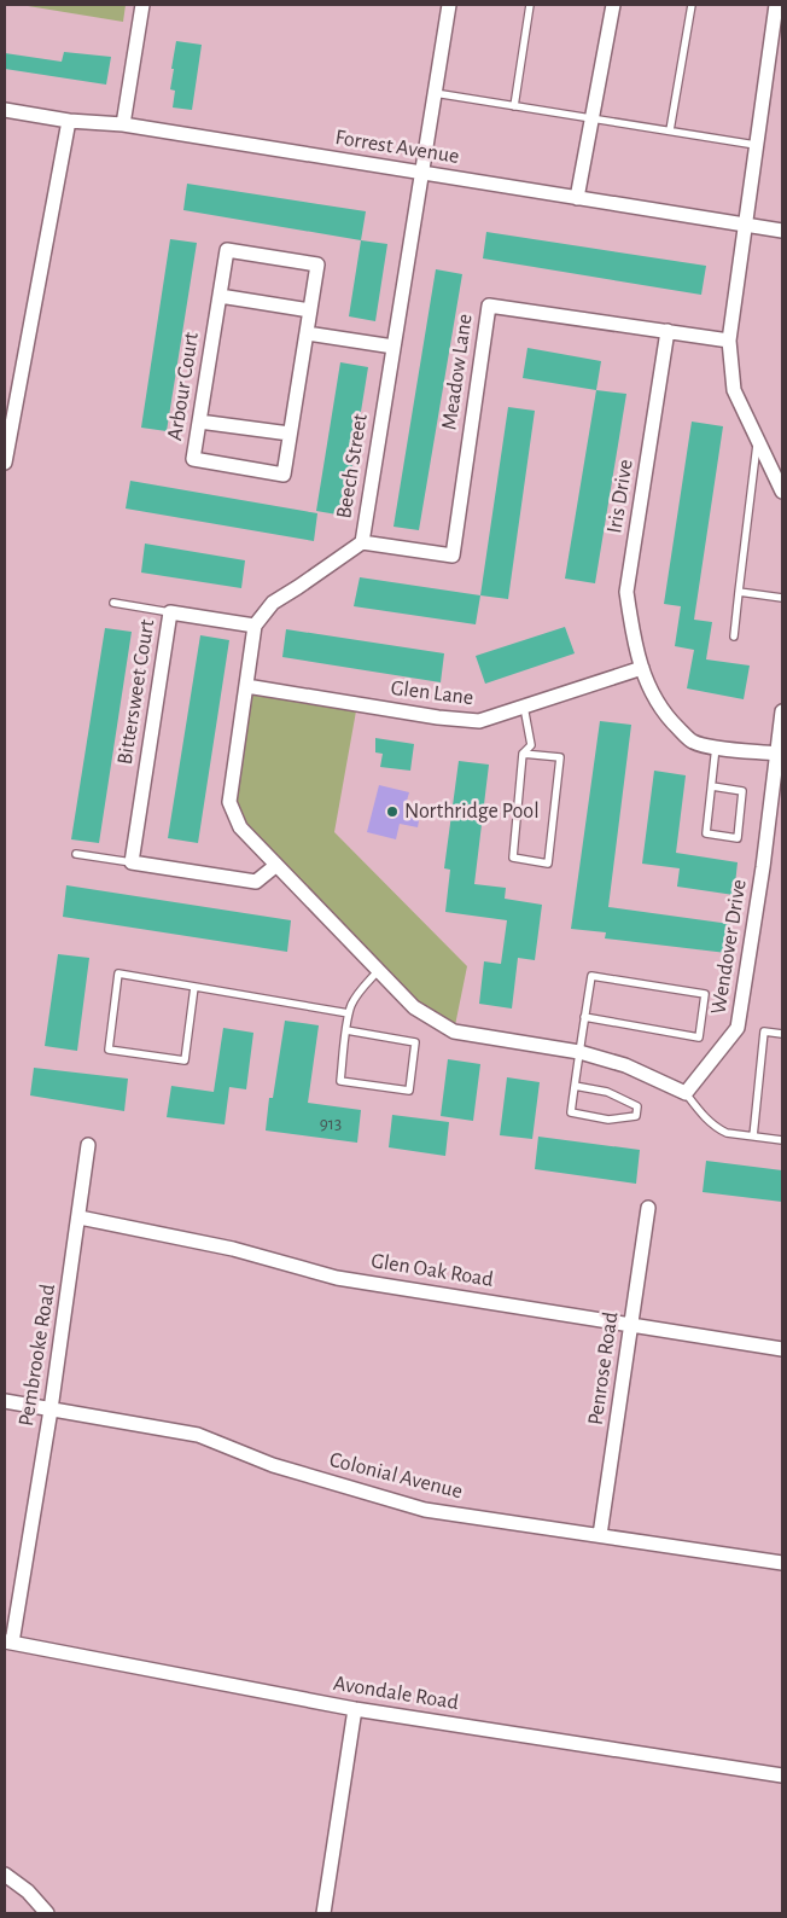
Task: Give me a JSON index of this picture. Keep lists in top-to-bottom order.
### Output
{
  "streets": {
    "street": [
      "Forrest Avenue",
      "Meadow Lane",
      "Arbour Court",
      "Beech Street",
      "Iris Drive",
      "Bittersweet Court",
      "Glen Lane",
      "Wendover Drive",
      "Glen Oak Road",
      "Pembrooke Road",
      "Penrose Road",
      "Colonial Avenue",
      "Avondale Road"
    ]
  },
  "crossings": [
    ["Forrest Avenue", "Beech Street"],
    ["Meadow Lane", "Beech Street"],
    ["Meadow Lane", "Iris Drive"],
    ["Beech Street", "Bittersweet Court"],
    ["Beech Street", "Glen Lane"],
    ["Iris Drive", "Glen Lane"],
    ["Iris Drive", "Wendover Drive"],
    ["Glen Oak Road", "Pembrooke Road"],
    ["Glen Oak Road", "Penrose Road"],
    ["Pembrooke Road", "Colonial Avenue"],
    ["Pembrooke Road", "Avondale Road"],
    ["Penrose Road", "Colonial Avenue"]
  ],
  "places": ["Northridge Pool"],
  "house_numbers": ["913"]
}
